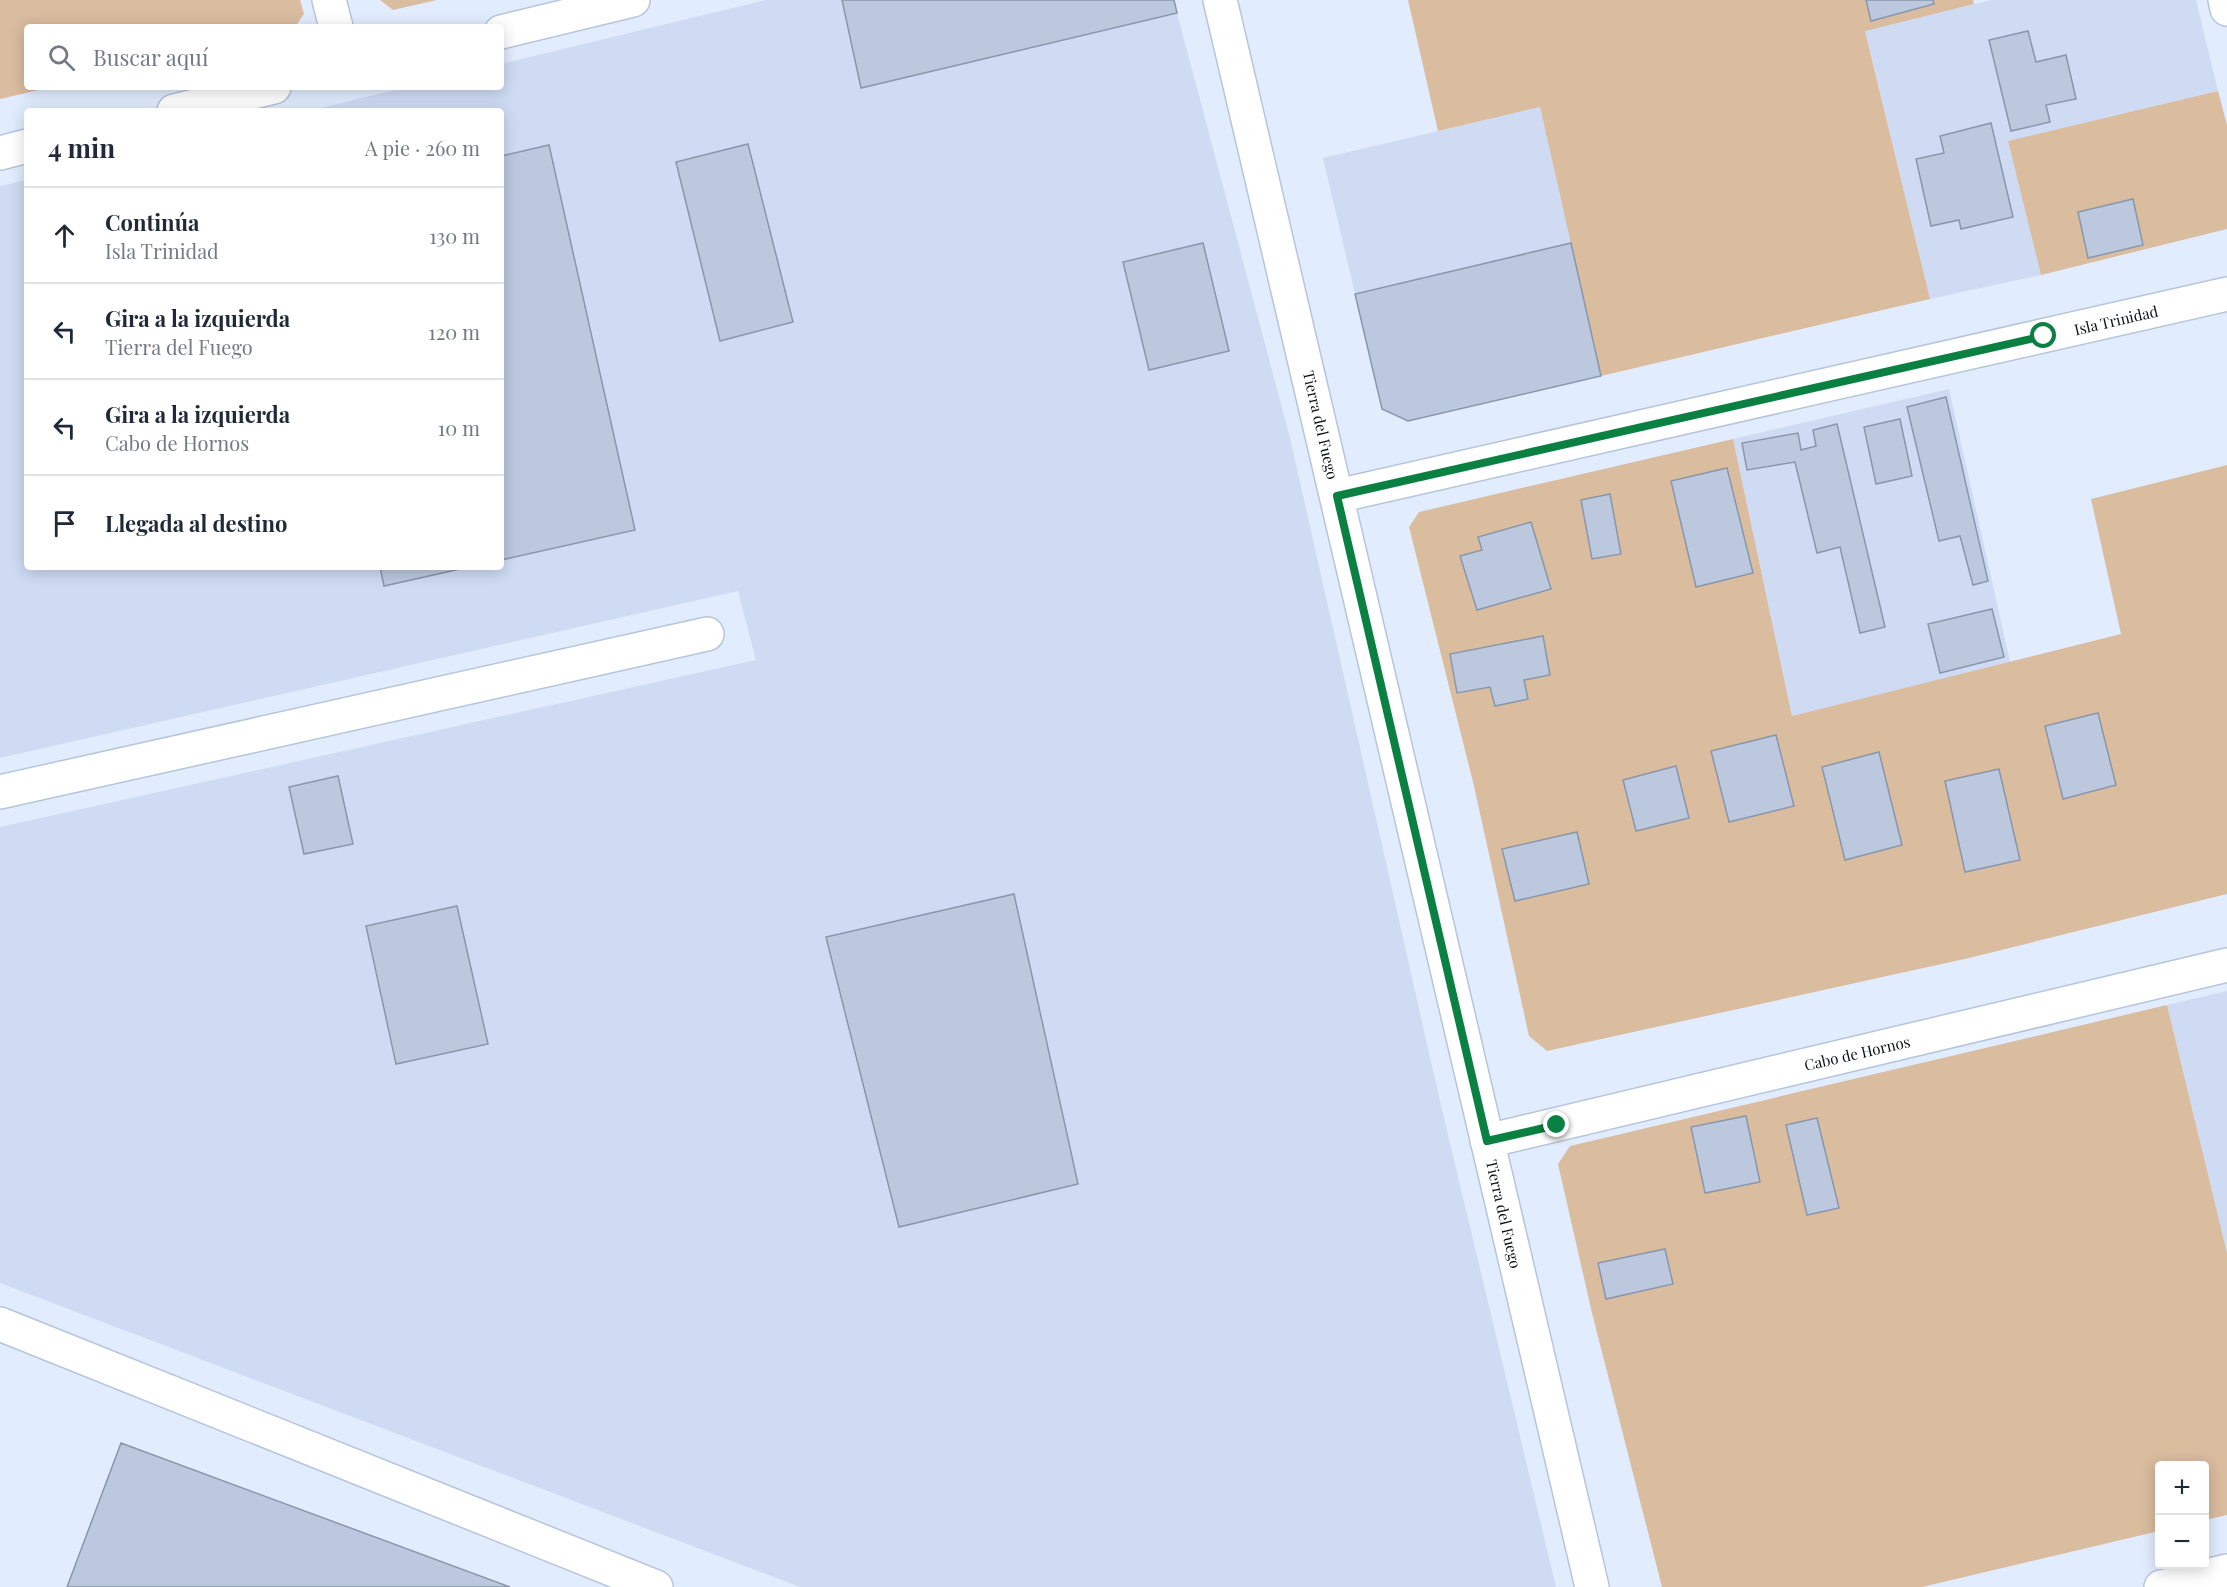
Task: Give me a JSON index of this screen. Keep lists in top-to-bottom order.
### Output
{
  "streets": {
    "street": ["Isla Trinidad", "Tierra del Fuego", "Cabo de Hornos"]
  },
  "crossings": [
    ["Isla Trinidad", "Tierra del Fuego"],
    ["Tierra del Fuego", "Cabo de Hornos"]
  ],
  "page": {
    "search": "Buscar aquí",
    "heading": ["4 min", "A pie · 260 m"],
    "list": [
      ["Continúa", "Isla Trinidad", "130 m"],
      ["Gira a la izquierda", "Tierra del Fuego", "120 m"],
      ["Gira a la izquierda", "Cabo de Hornos", "10 m"],
      "Llegada al destino"
    ],
    "map_buttons": ["+", "−"]
  }
}
